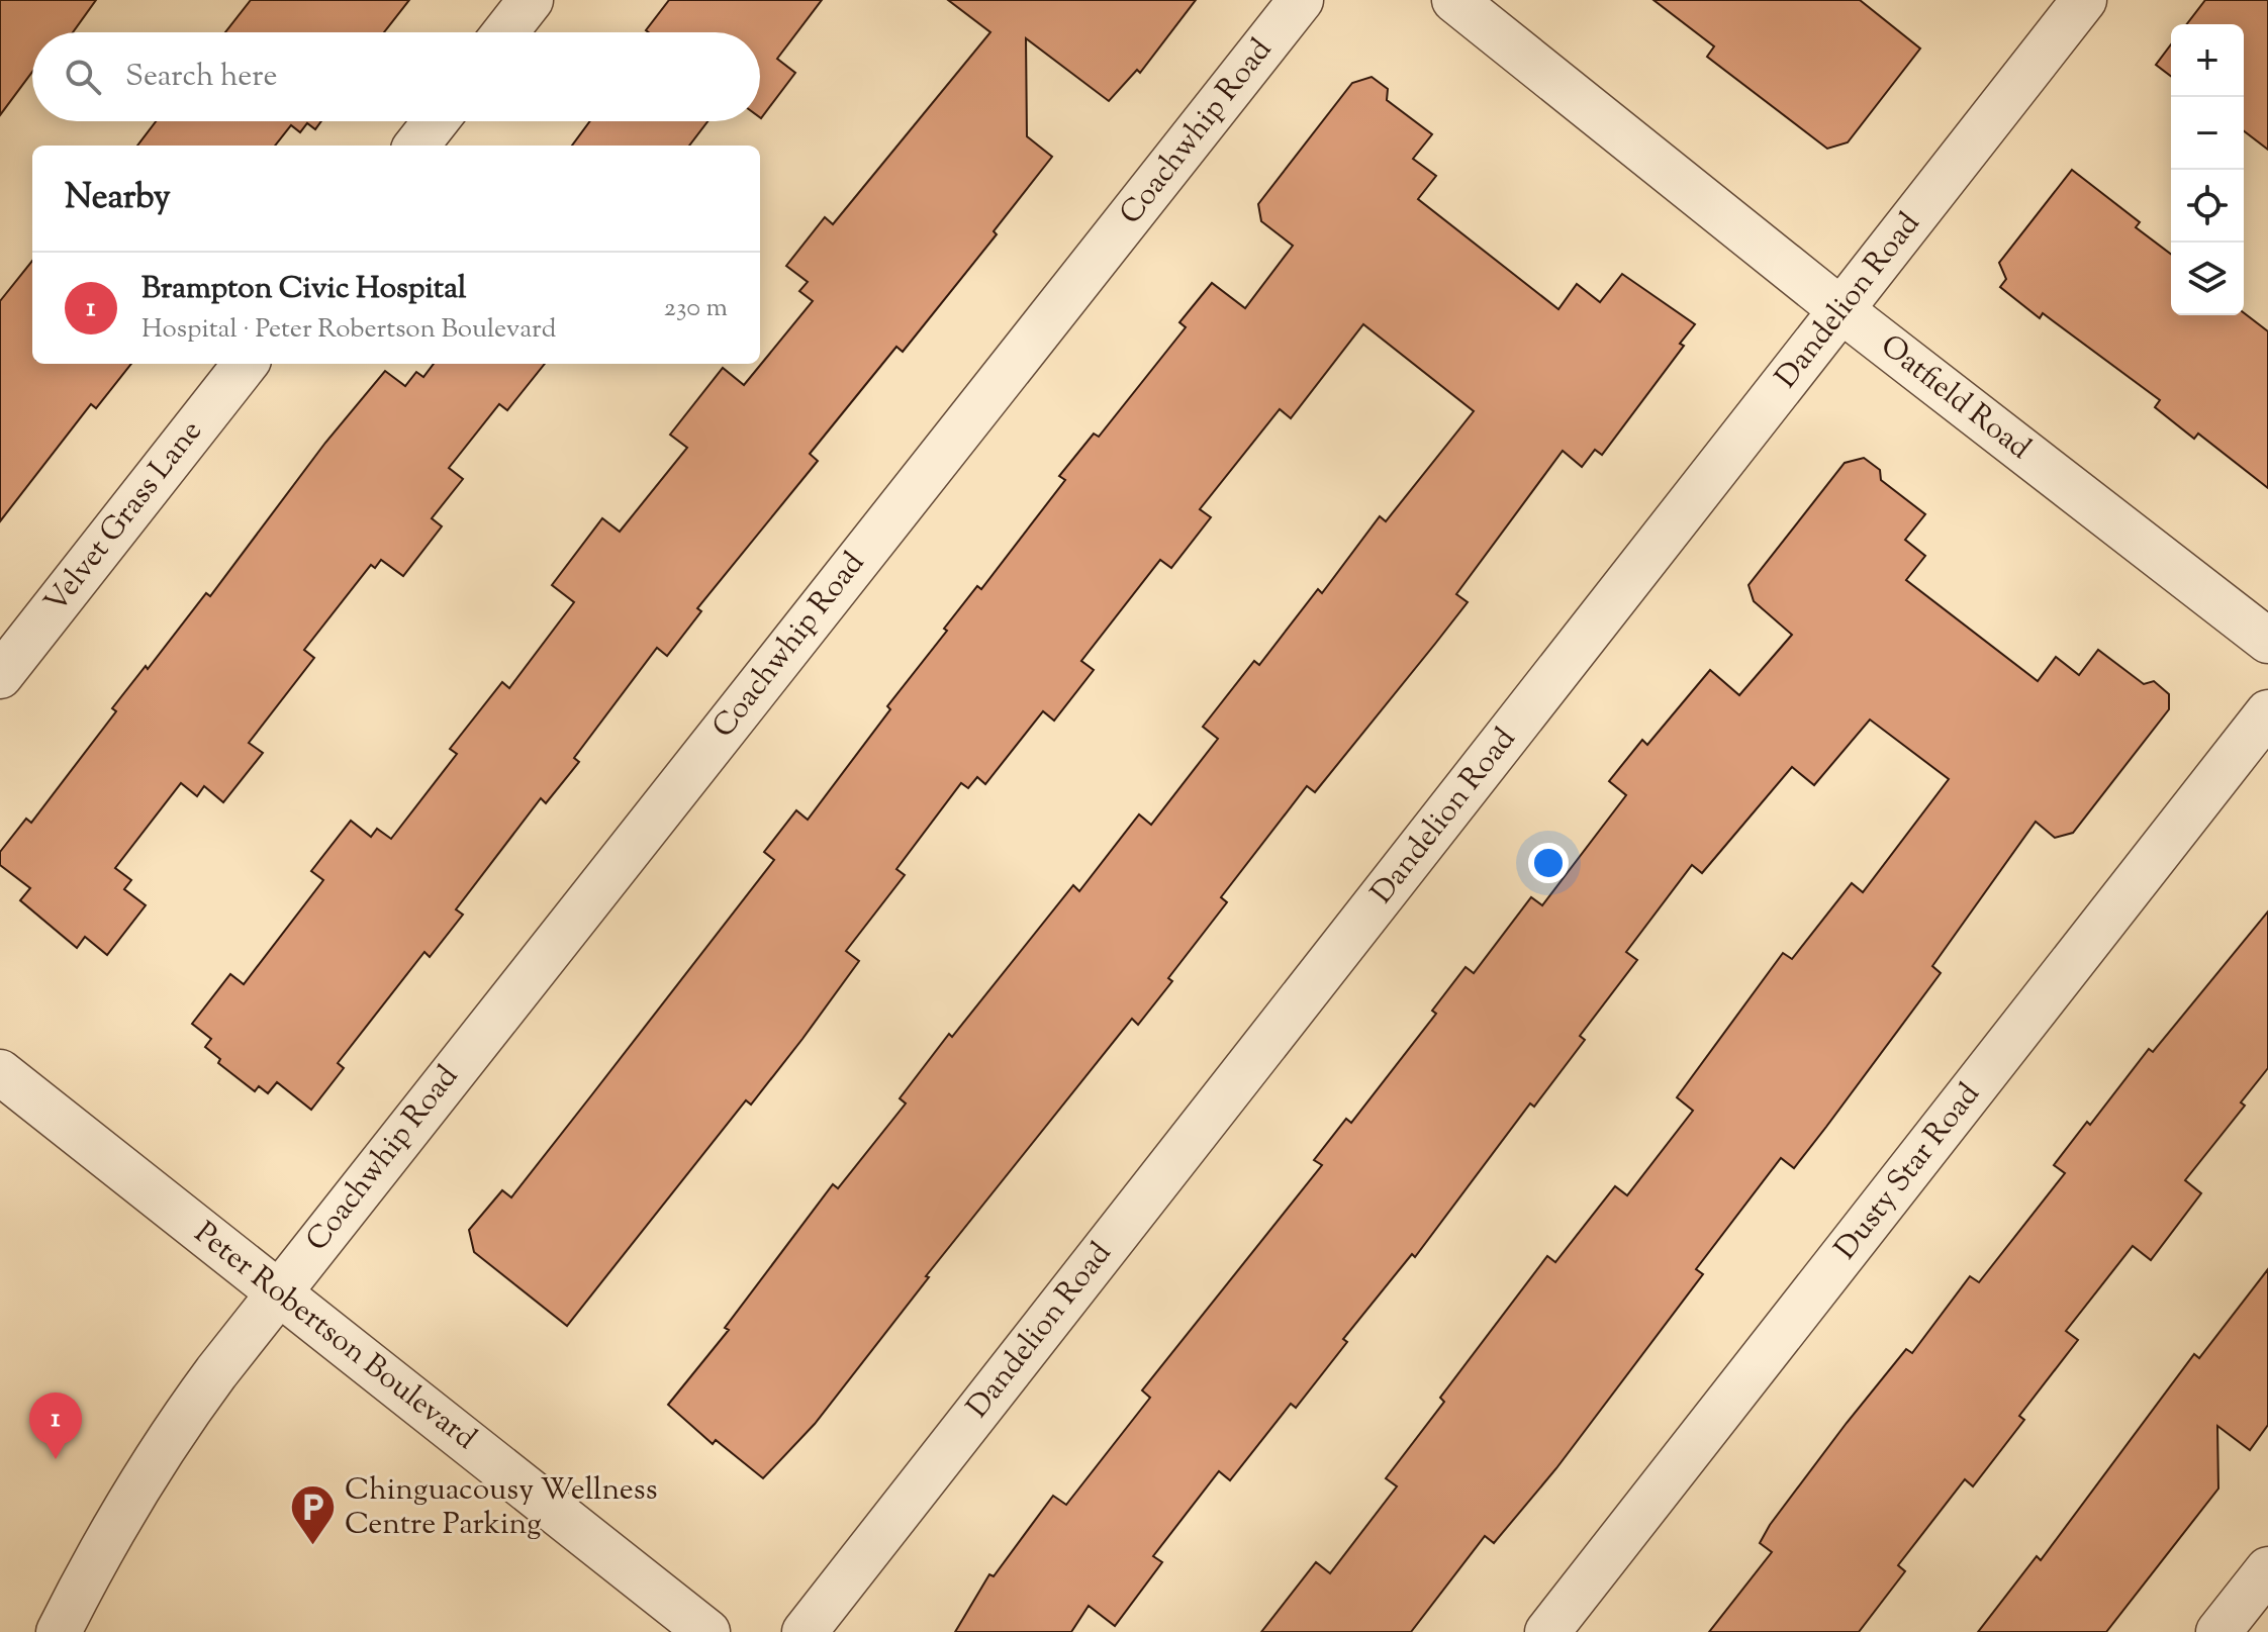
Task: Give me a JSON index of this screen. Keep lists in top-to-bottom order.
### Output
{
  "streets": {
    "street": [
      "Coachwhip Road",
      "Dandelion Road",
      "Oatfield Road",
      "Velvet Grass Lane",
      "Dusty Star Road",
      "Peter Robertson Boulevard"
    ]
  },
  "crossings": [
    ["Coachwhip Road", "Peter Robertson Boulevard"],
    ["Dandelion Road", "Oatfield Road"]
  ],
  "places": {
    "parking": ["Chinguacousy Wellness Centre Parking"]
  },
  "page": {
    "map_buttons": ["+", "−"],
    "search": "Search here",
    "heading": "Nearby",
    "list": [
      {
        "mark": "1",
        "name": "Brampton Civic Hospital",
        "note": "Hospital · Peter Robertson Boulevard",
        "value": "230 m"
      }
    ],
    "pins": "1"
  }
}
